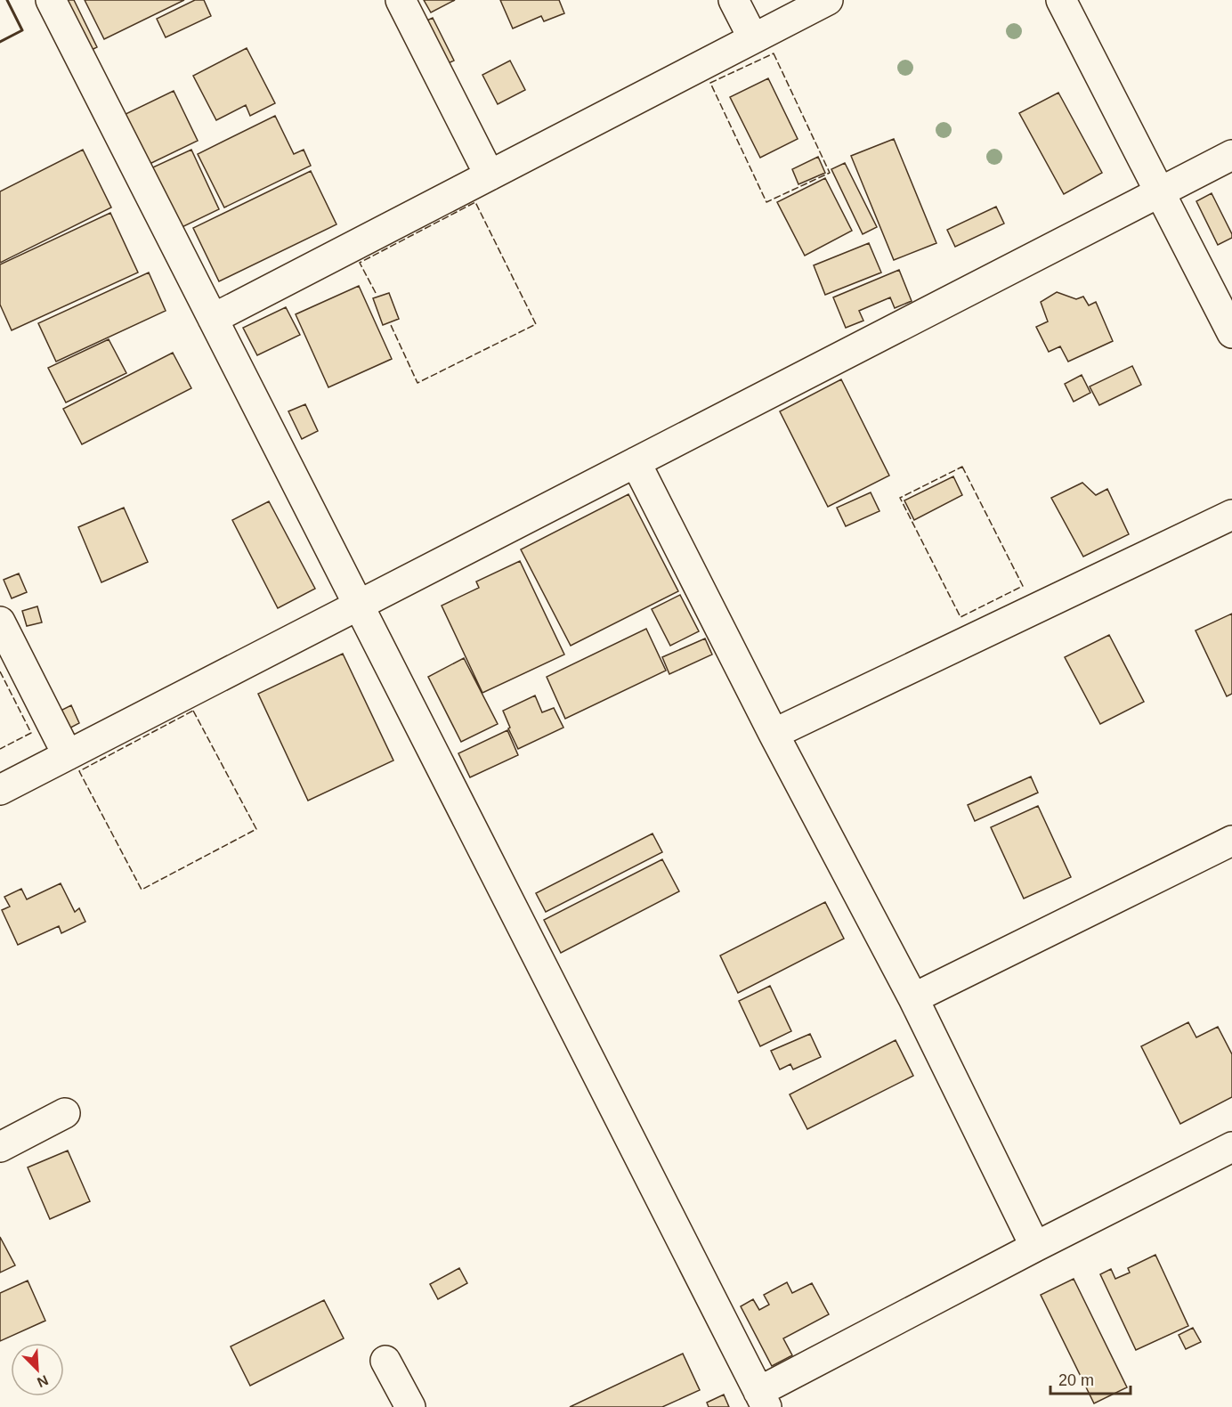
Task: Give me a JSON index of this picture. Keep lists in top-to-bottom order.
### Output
{
  "scale_bar": "20 m",
  "north": "bottom right"
}
